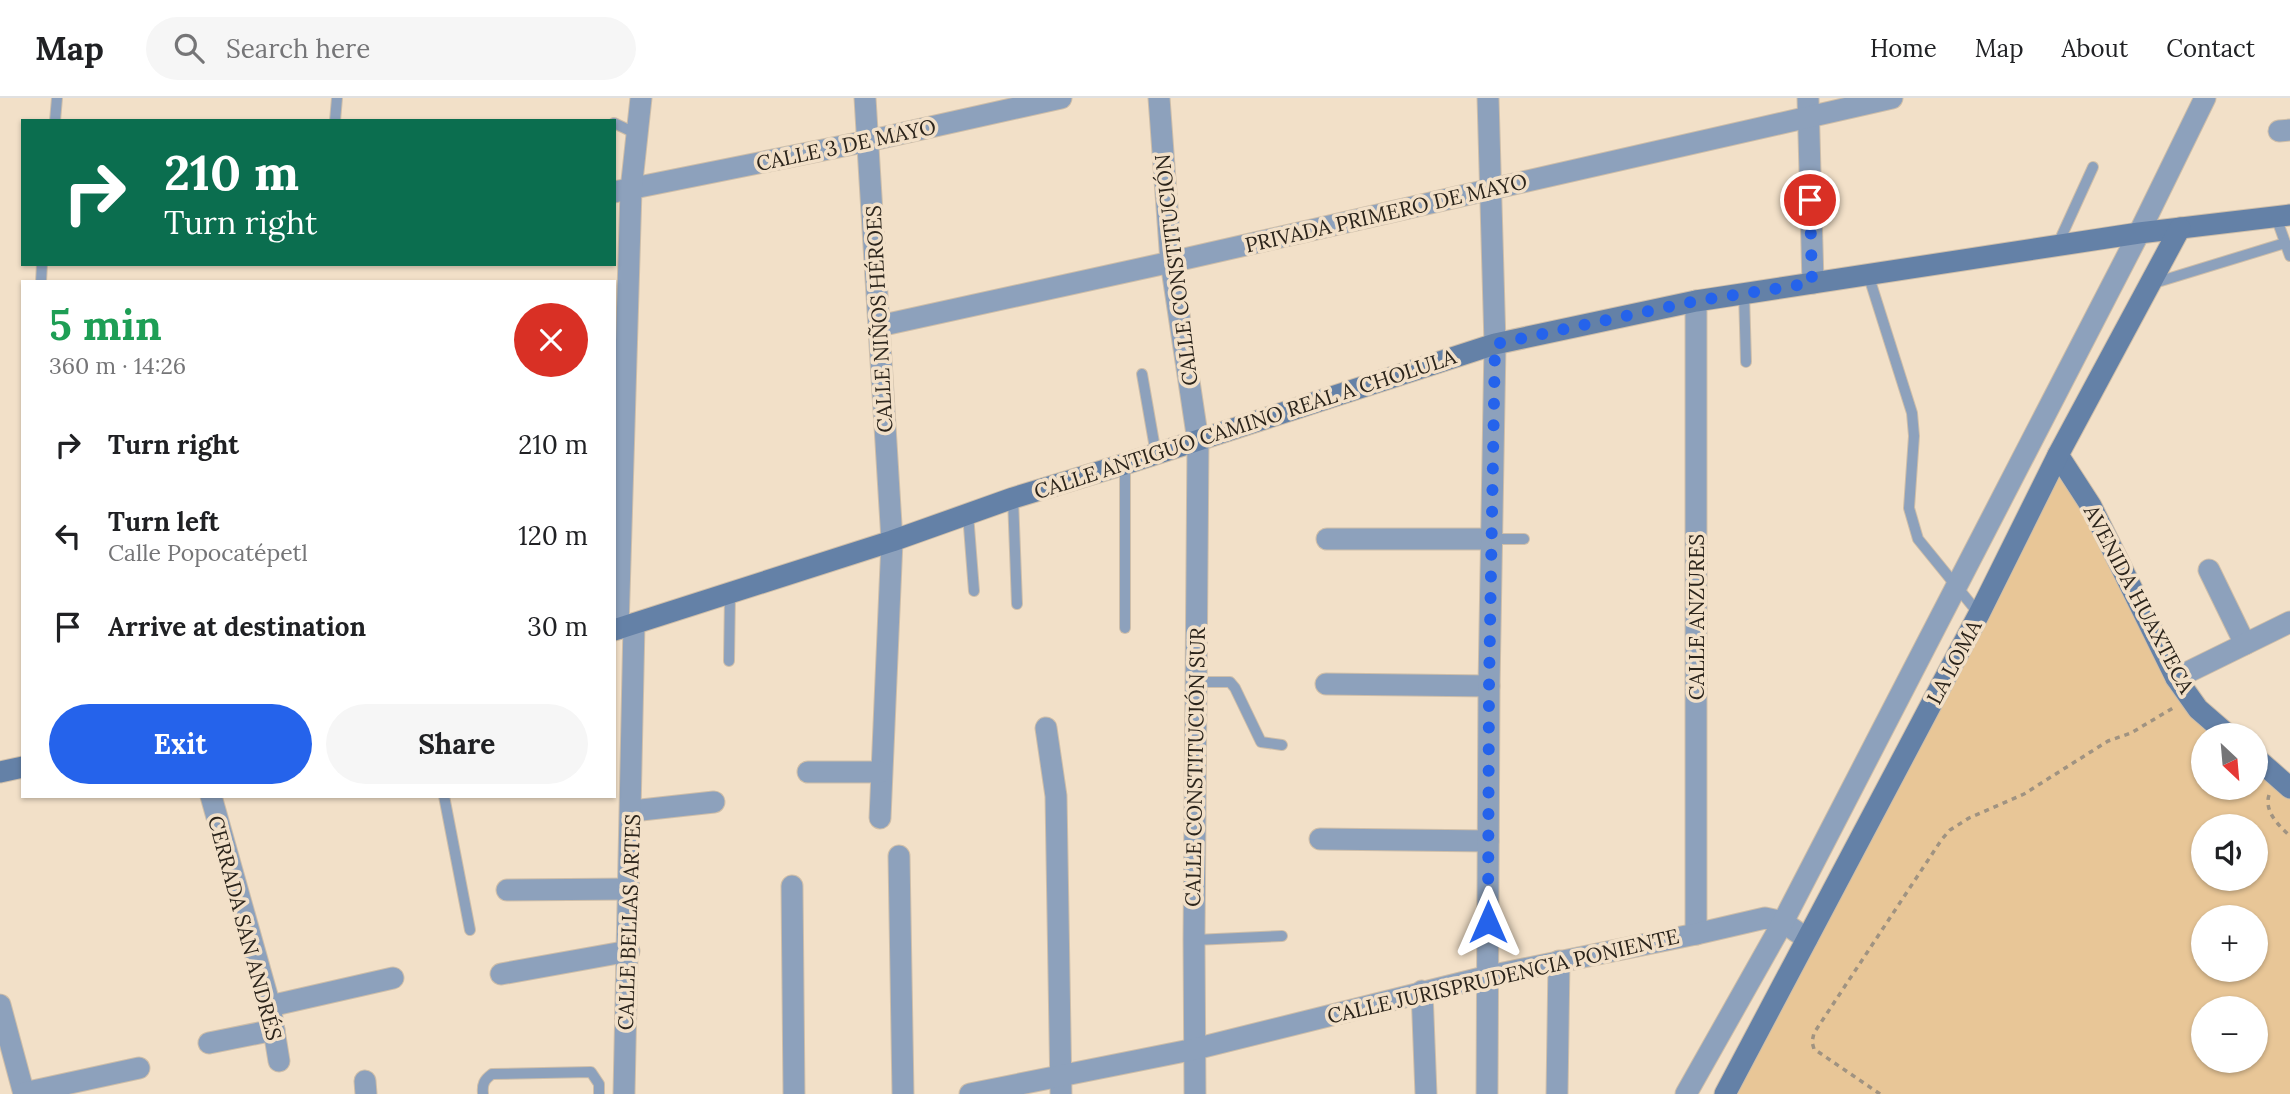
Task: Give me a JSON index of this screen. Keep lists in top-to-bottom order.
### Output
{
  "streets": {
    "main road": ["CALLE ANTIGUO CAMINO REAL A CHOLULA", "AVENIDA HUAXTECA", "LA LOMA"],
    "street": [
      "CALLE 3 DE MAYO",
      "PRIVADA PRIMERO DE MAYO",
      "CALLE CONSTITUCIÓN",
      "CALLE NIÑOS HÉROES",
      "CALLE ANZURES",
      "CALLE CONSTITUCIÓN SUR",
      "CALLE BELLAS ARTES",
      "CERRADA SAN ANDRÉS",
      "CALLE JURISPRUDENCIA PONIENTE"
    ]
  },
  "crossings": [
    ["CALLE 3 DE MAYO", "CALLE NIÑOS HÉROES"],
    ["CALLE 3 DE MAYO", "CALLE BELLAS ARTES"],
    ["PRIVADA PRIMERO DE MAYO", "CALLE CONSTITUCIÓN"],
    ["PRIVADA PRIMERO DE MAYO", "CALLE NIÑOS HÉROES"],
    ["CALLE CONSTITUCIÓN", "CALLE ANTIGUO CAMINO REAL A CHOLULA"],
    ["CALLE CONSTITUCIÓN", "CALLE CONSTITUCIÓN SUR"],
    ["CALLE NIÑOS HÉROES", "CALLE ANTIGUO CAMINO REAL A CHOLULA"],
    ["CALLE ANTIGUO CAMINO REAL A CHOLULA", "CALLE ANZURES"],
    ["CALLE ANTIGUO CAMINO REAL A CHOLULA", "LA LOMA"],
    ["CALLE ANTIGUO CAMINO REAL A CHOLULA", "CALLE CONSTITUCIÓN SUR"],
    ["CALLE ANTIGUO CAMINO REAL A CHOLULA", "CALLE BELLAS ARTES"],
    ["AVENIDA HUAXTECA", "LA LOMA"],
    ["CALLE ANZURES", "CALLE JURISPRUDENCIA PONIENTE"],
    ["CALLE CONSTITUCIÓN SUR", "CALLE JURISPRUDENCIA PONIENTE"]
  ],
  "north": "bottom right",
  "page": {
    "header": "Map",
    "search": "Search here",
    "nav": [
      "Home",
      "Map",
      "About",
      "Contact"
    ],
    "turn": ["210 m", "Turn right"],
    "heading": ["5 min", "360 m · 14:26"],
    "list": [
      {
        "name": "Turn right",
        "value": "210 m"
      },
      {
        "name": "Turn left",
        "note": "Calle Popocatépetl",
        "value": "120 m"
      },
      {
        "name": "Arrive at destination",
        "value": "30 m"
      }
    ],
    "buttons": ["Exit", "Share"],
    "map_buttons": ["+", "−"]
  }
}
